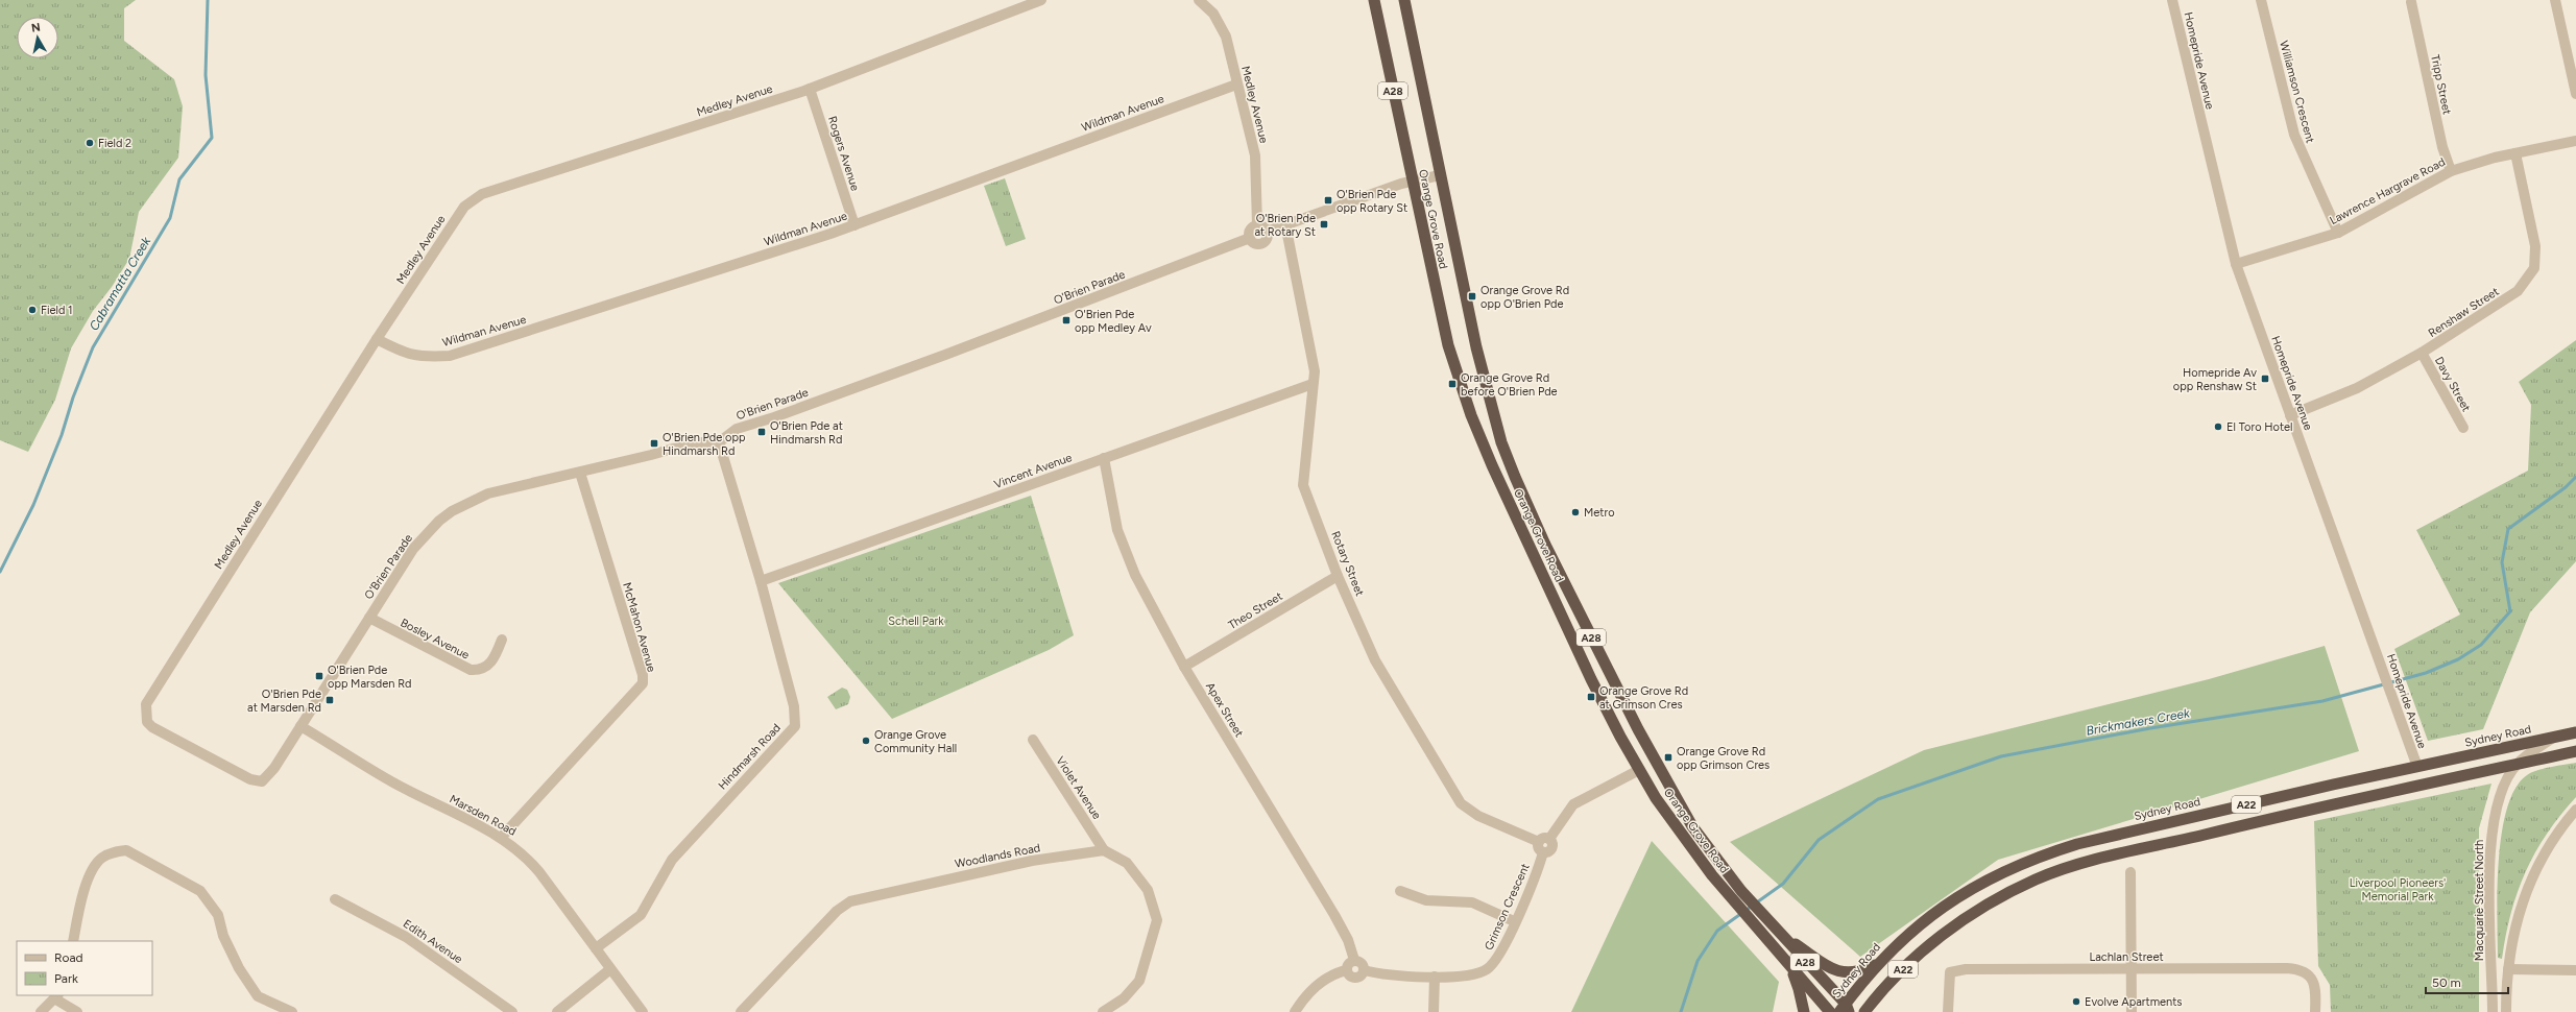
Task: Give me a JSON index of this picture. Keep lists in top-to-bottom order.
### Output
{
  "streets": {
    "highway": [
      "A28",
      "Orange Grove Road",
      "Sydney Road",
      "A22"
    ],
    "street": [
      "Homepride Avenue",
      "Tripp Street",
      "Williamson Crescent",
      "Medley Avenue",
      "Wildman Avenue",
      "Rogers Avenue",
      "Lawrence Hargrave Road",
      "O'Brien Parade",
      "Renshaw Street",
      "Davy Street",
      "Vincent Avenue",
      "Rotary Street",
      "Theo Street",
      "McMahon Avenue",
      "Bosley Avenue",
      "Apex Street",
      "Hindmarsh Road",
      "Violet Avenue",
      "Marsden Road",
      "Woodlands Road",
      "Macquarie Street North",
      "Grimson Crescent",
      "Edith Avenue",
      "Lachlan Street"
    ]
  },
  "crossings": [
    ["Homepride Avenue", "Lawrence Hargrave Road"],
    ["Homepride Avenue", "Renshaw Street"],
    ["Homepride Avenue", "Sydney Road"],
    ["Tripp Street", "Lawrence Hargrave Road"],
    ["A28", "Orange Grove Road"],
    ["Williamson Crescent", "Lawrence Hargrave Road"],
    ["Medley Avenue", "Wildman Avenue"],
    ["Medley Avenue", "Rogers Avenue"],
    ["Medley Avenue", "O'Brien Parade"],
    ["Wildman Avenue", "Rogers Avenue"],
    ["Lawrence Hargrave Road", "Renshaw Street"],
    ["Orange Grove Road", "Sydney Road"],
    ["O'Brien Parade", "McMahon Avenue"],
    ["O'Brien Parade", "Bosley Avenue"],
    ["O'Brien Parade", "Hindmarsh Road"],
    ["O'Brien Parade", "Marsden Road"],
    ["Renshaw Street", "Davy Street"],
    ["Vincent Avenue", "Rotary Street"],
    ["Vincent Avenue", "Apex Street"],
    ["Vincent Avenue", "Hindmarsh Road"],
    ["Rotary Street", "Theo Street"],
    ["Rotary Street", "Grimson Crescent"],
    ["Theo Street", "Apex Street"],
    ["McMahon Avenue", "Marsden Road"],
    ["Apex Street", "Grimson Crescent"],
    ["Sydney Road", "A22"],
    ["Sydney Road", "Macquarie Street North"],
    ["Hindmarsh Road", "Marsden Road"],
    ["Violet Avenue", "Woodlands Road"],
    ["A22", "Macquarie Street North"]
  ],
  "water": ["Cabramatta Creek", "Brickmakers Creek"],
  "parks": ["Schell Park", "Liverpool Pioneers' Memorial Park"],
  "places": {
    "other": [
      "Field 2",
      "Field 1",
      "El Toro Hotel",
      "Metro",
      "Orange Grove Community Hall",
      "Evolve Apartments"
    ],
    "transit": [
      "O'Brien Pde opp Rotary St",
      "O'Brien Pde at Rotary St",
      "Orange Grove Rd opp O'Brien Pde",
      "O'Brien Pde opp Medley Av",
      "Homepride Av opp Renshaw St",
      "Orange Grove Rd before O'Brien Pde",
      "O'Brien Pde at Hindmarsh Rd",
      "O'Brien Pde opp Hindmarsh Rd",
      "O'Brien Pde opp Marsden Rd",
      "Orange Grove Rd at Grimson Cres",
      "O'Brien Pde at Marsden Rd",
      "Orange Grove Rd opp Grimson Cres"
    ]
  },
  "legend": ["Road", "Park"],
  "scale_bar": "50 m",
  "north": "top"
}
